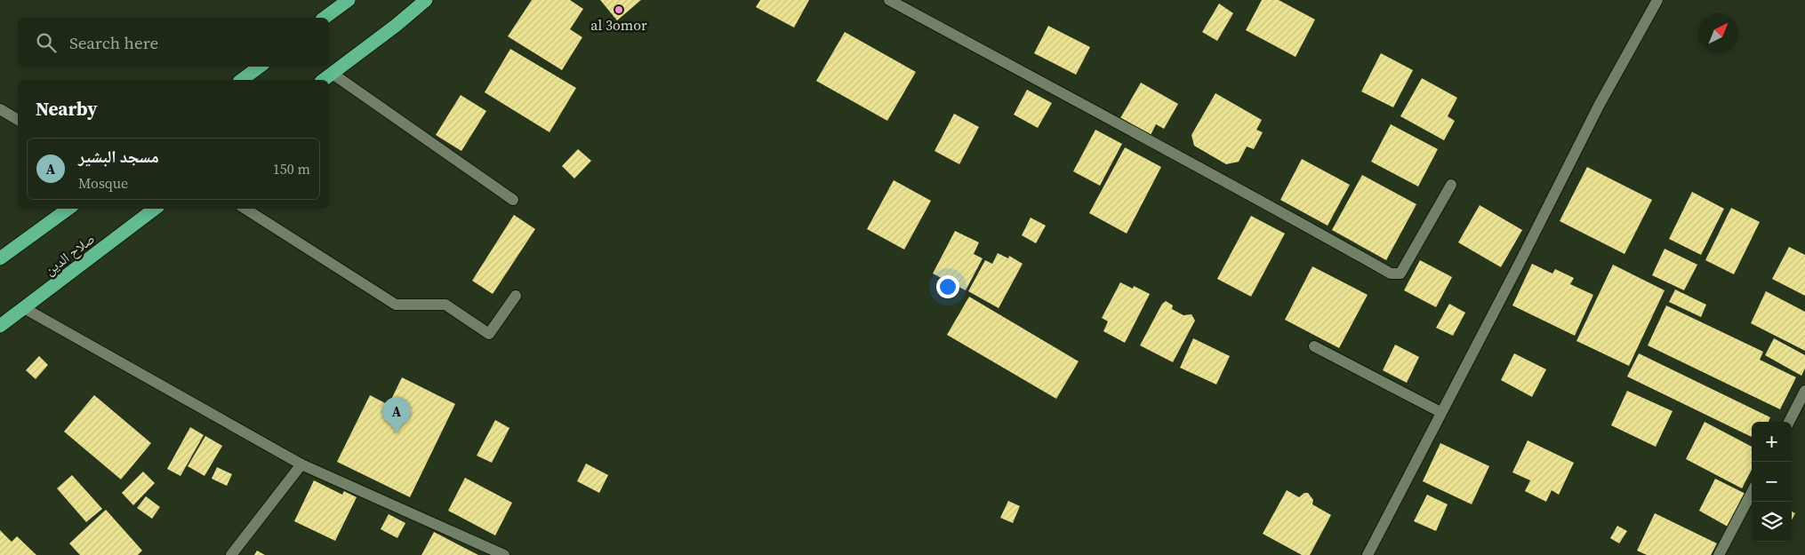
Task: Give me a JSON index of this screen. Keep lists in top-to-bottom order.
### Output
{
  "streets": {
    "highway": ["صلاح الدين"]
  },
  "places": ["al 3omor"],
  "north": "top right",
  "page": {
    "search": "Search here",
    "heading": "Nearby",
    "list": [
      {
        "mark": "A",
        "name": "مسجد البشير",
        "note": "Mosque",
        "value": "150 m"
      }
    ],
    "pins": "A",
    "map_buttons": ["+", "−"]
  }
}
